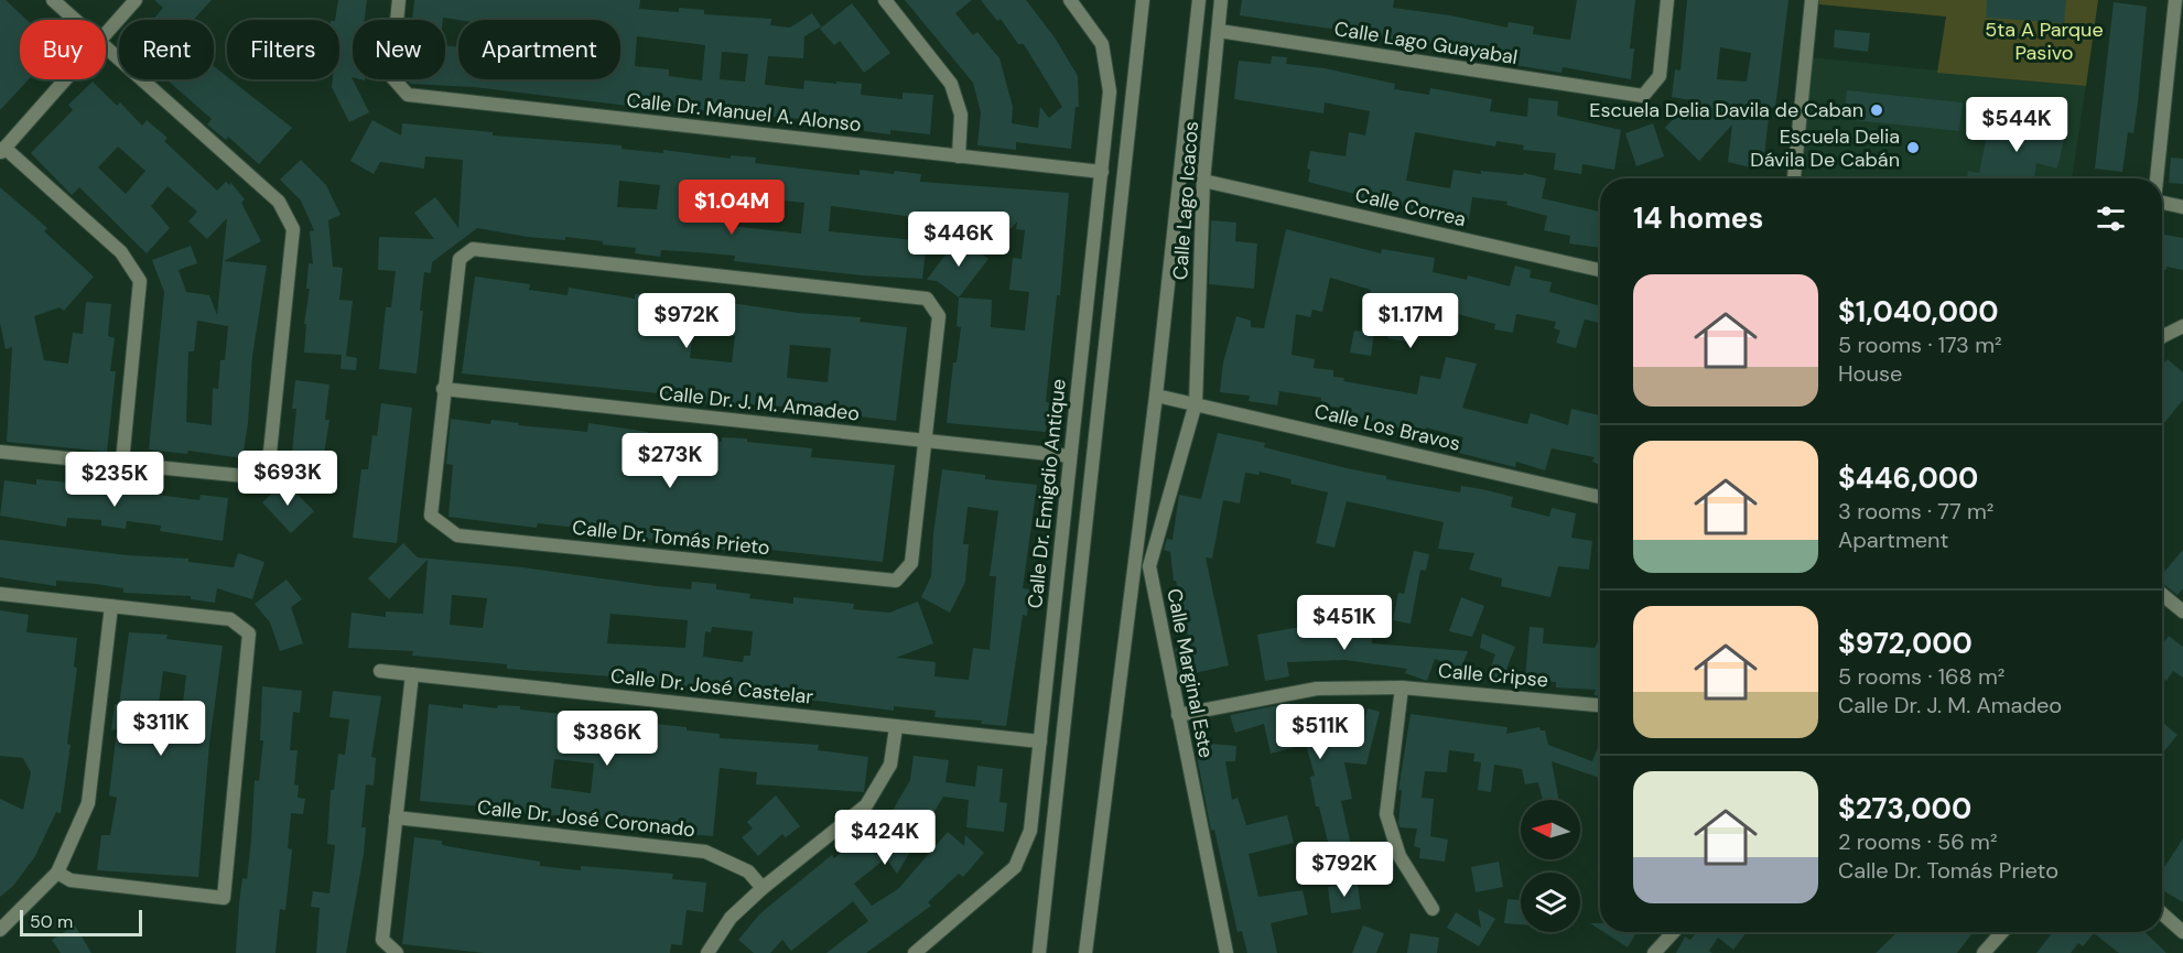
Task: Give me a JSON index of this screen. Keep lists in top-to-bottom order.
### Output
{
  "streets": {
    "street": [
      "Calle Lago Guayabal",
      "Calle Dr. Manuel A. Alonso",
      "Calle Lago Icacos",
      "Calle Correa",
      "Calle Dr. J. M. Amadeo",
      "Calle Los Bravos",
      "Calle Dr. Emigdio Antique",
      "Calle Dr. Tomás Prieto",
      "Calle Marginal Este",
      "Calle Cripse",
      "Calle Dr. José Castelar",
      "Calle Dr. José Coronado"
    ]
  },
  "crossings": [
    ["Calle Lago Guayabal", "Calle Lago Icacos"],
    ["Calle Dr. Manuel A. Alonso", "Calle Dr. Emigdio Antique"],
    ["Calle Lago Icacos", "Calle Correa"],
    ["Calle Lago Icacos", "Calle Los Bravos"],
    ["Calle Lago Icacos", "Calle Marginal Este"],
    ["Calle Dr. J. M. Amadeo", "Calle Dr. Emigdio Antique"],
    ["Calle Dr. J. M. Amadeo", "Calle Dr. Tomás Prieto"],
    ["Calle Los Bravos", "Calle Marginal Este"],
    ["Calle Dr. Emigdio Antique", "Calle Dr. José Castelar"],
    ["Calle Marginal Este", "Calle Cripse"]
  ],
  "parks": ["5ta A Parque Pasivo"],
  "places": ["Escuela Delia Davila de Caban", "Escuela Delia Dávila De Cabán"],
  "scale_bar": "50 m",
  "north": "left",
  "page": {
    "chip": [
      "Buy",
      "Rent",
      "Filters",
      "New",
      "Apartment"
    ],
    "price": [
      "$544K",
      "$1.04M",
      "$446K",
      "$972K",
      "$1.17M",
      "$273K",
      "$693K",
      "$235K",
      "$451K",
      "$311K",
      "$511K",
      "$386K",
      "$424K",
      "$792K"
    ],
    "heading": "14 homes",
    "list": [
      {
        "name": "$1,040,000",
        "note": "5 rooms · 173 m² · House"
      },
      {
        "name": "$446,000",
        "note": "3 rooms · 77 m² · Apartment"
      },
      {
        "name": "$972,000",
        "note": "5 rooms · 168 m² · Calle Dr. J. M. Amadeo"
      },
      {
        "name": "$273,000",
        "note": "2 rooms · 56 m² · Calle Dr. Tomás Prieto"
      }
    ],
    "scale": "50 m"
  }
}
